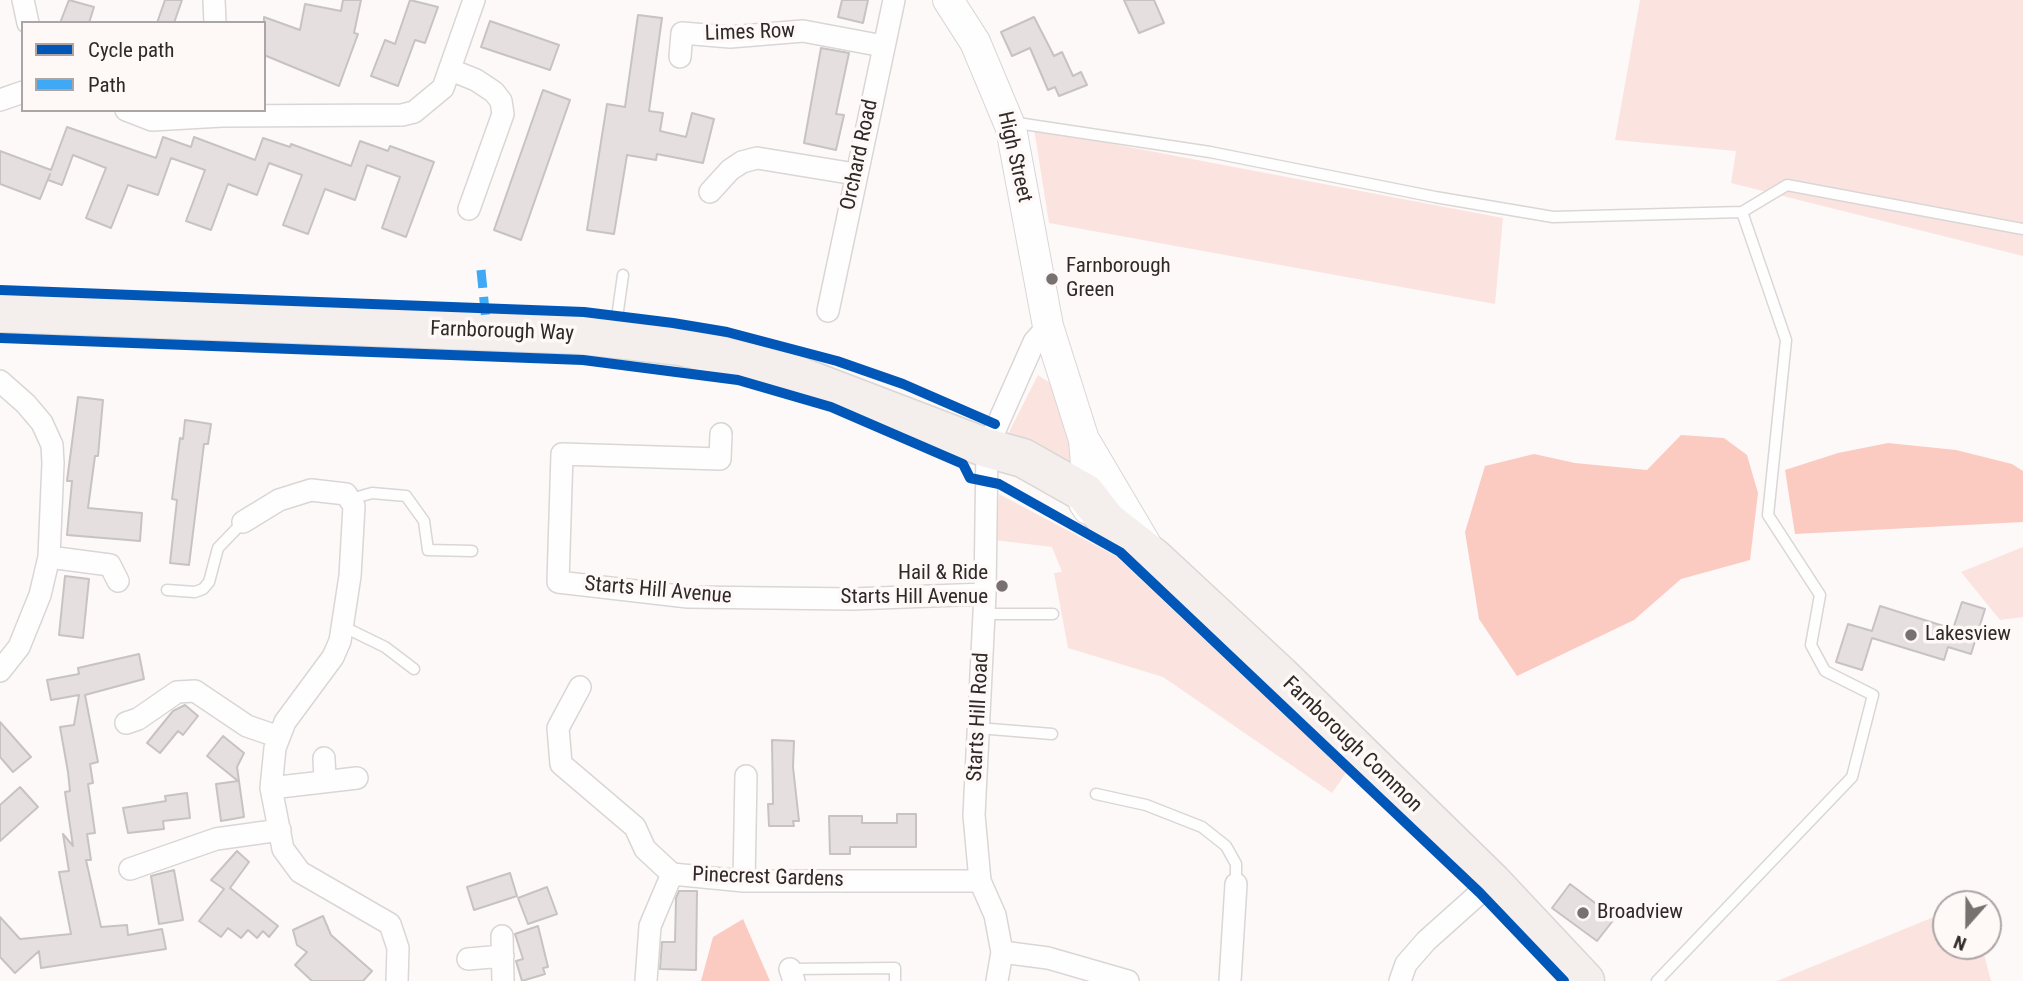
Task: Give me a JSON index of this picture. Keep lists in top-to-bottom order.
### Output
{
  "streets": {
    "highway": ["Farnborough Way", "Farnborough Common"],
    "main road": ["High Street"],
    "street": [
      "Limes Row",
      "Orchard Road",
      "Starts Hill Avenue",
      "Starts Hill Road",
      "Pinecrest Gardens"
    ]
  },
  "crossings": [
    ["Limes Row", "Orchard Road"],
    ["High Street", "Farnborough Common"],
    ["Farnborough Way", "Starts Hill Road"],
    ["Farnborough Way", "Farnborough Common"],
    ["Starts Hill Avenue", "Starts Hill Road"],
    ["Starts Hill Road", "Farnborough Common"],
    ["Starts Hill Road", "Pinecrest Gardens"]
  ],
  "places": [
    "Farnborough Green",
    "Hail & Ride Starts Hill Avenue",
    "Lakesview",
    "Broadview"
  ],
  "legend": ["Cycle path", "Path"],
  "north": "bottom"
}
